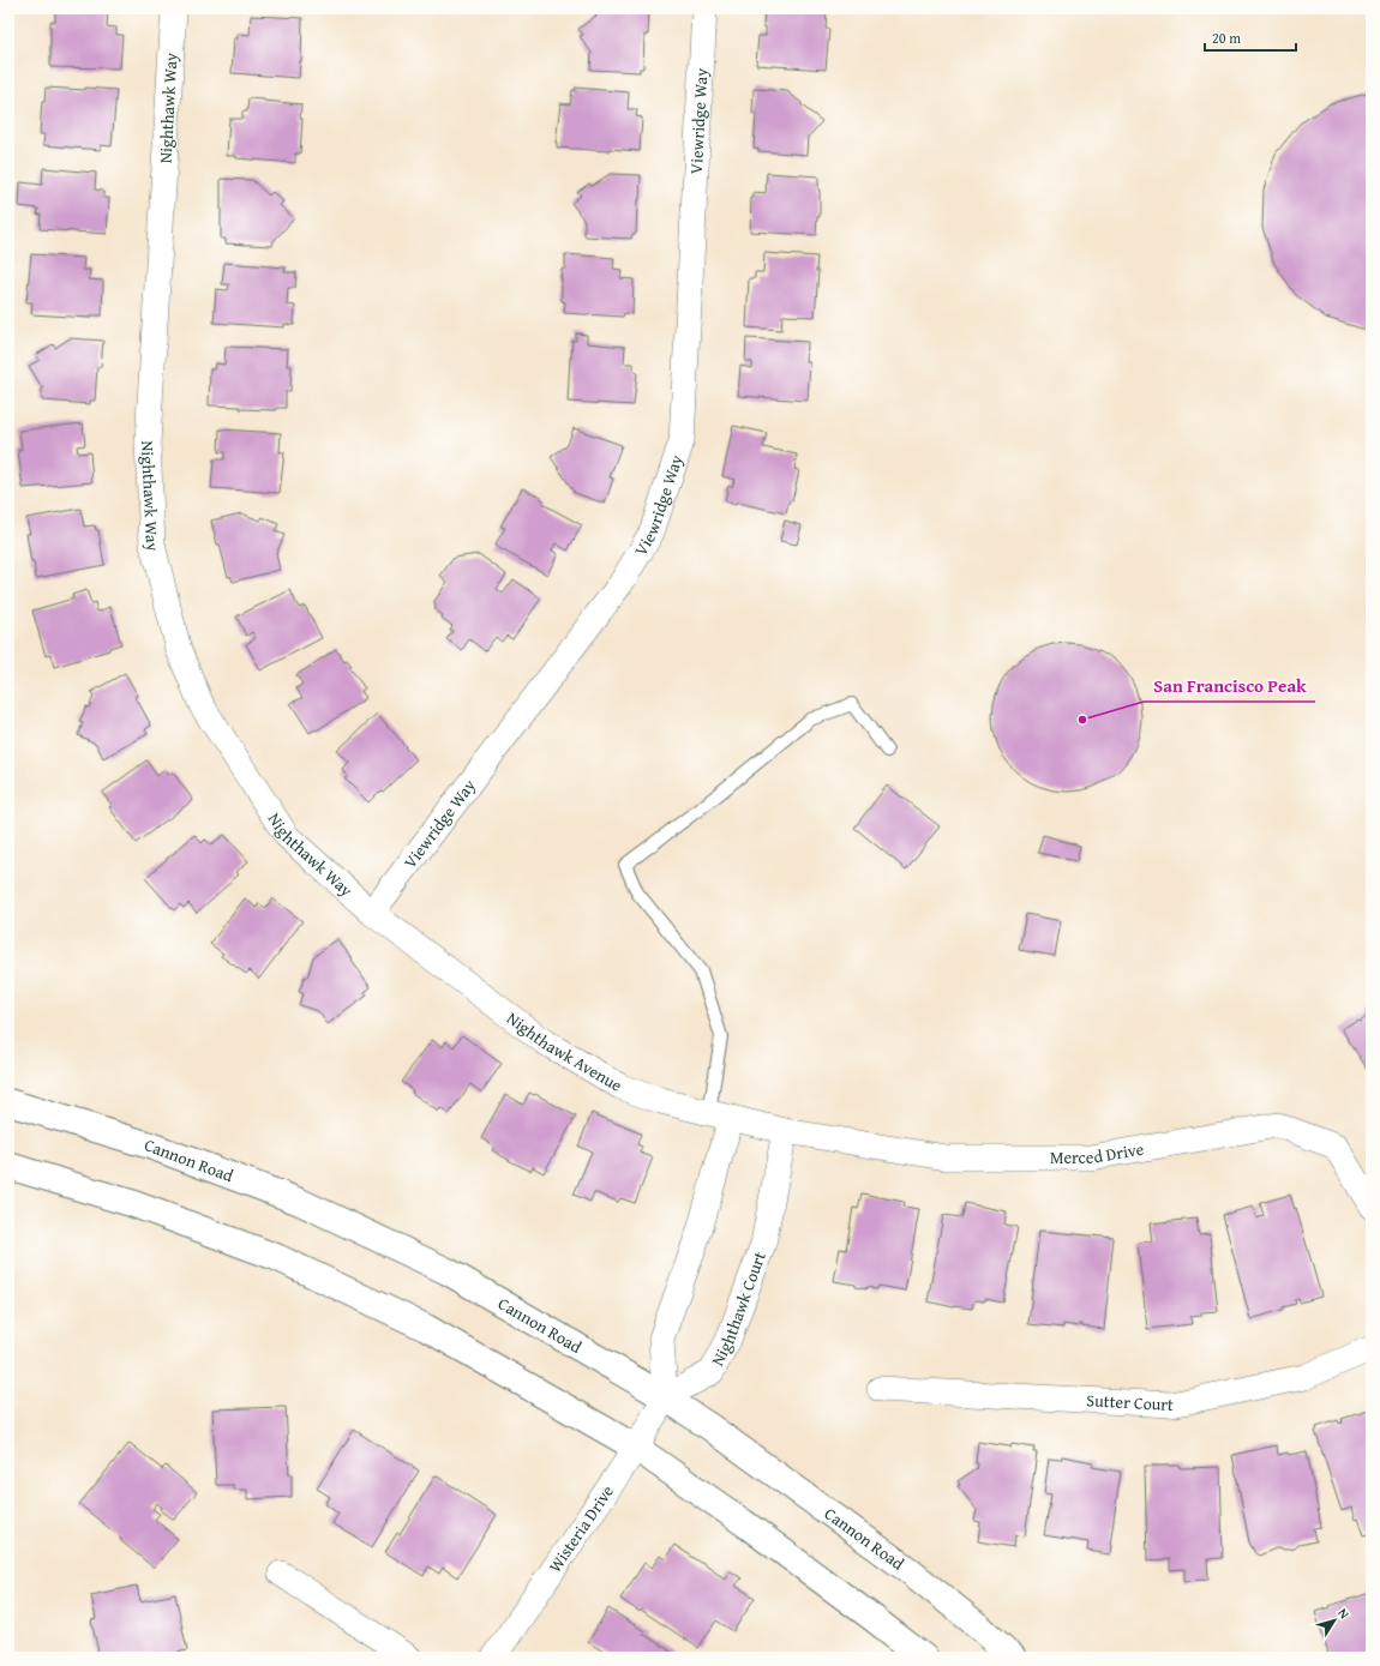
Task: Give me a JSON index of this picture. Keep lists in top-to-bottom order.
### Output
{
  "streets": {
    "main road": ["Cannon Road"],
    "street": [
      "Nighthawk Way",
      "Viewridge Way",
      "Nighthawk Avenue",
      "Merced Drive",
      "Nighthawk Court",
      "Sutter Court",
      "Wisteria Drive"
    ]
  },
  "crossings": [
    ["Nighthawk Way", "Viewridge Way"],
    ["Nighthawk Way", "Nighthawk Avenue"],
    ["Viewridge Way", "Nighthawk Avenue"],
    ["Nighthawk Avenue", "Merced Drive"],
    ["Nighthawk Avenue", "Nighthawk Court"],
    ["Merced Drive", "Nighthawk Court"],
    ["Cannon Road", "Nighthawk Court"],
    ["Cannon Road", "Wisteria Drive"],
    ["Nighthawk Court", "Wisteria Drive"]
  ],
  "places": ["San Francisco Peak"],
  "scale_bar": "20 m",
  "north": "top right"
}
